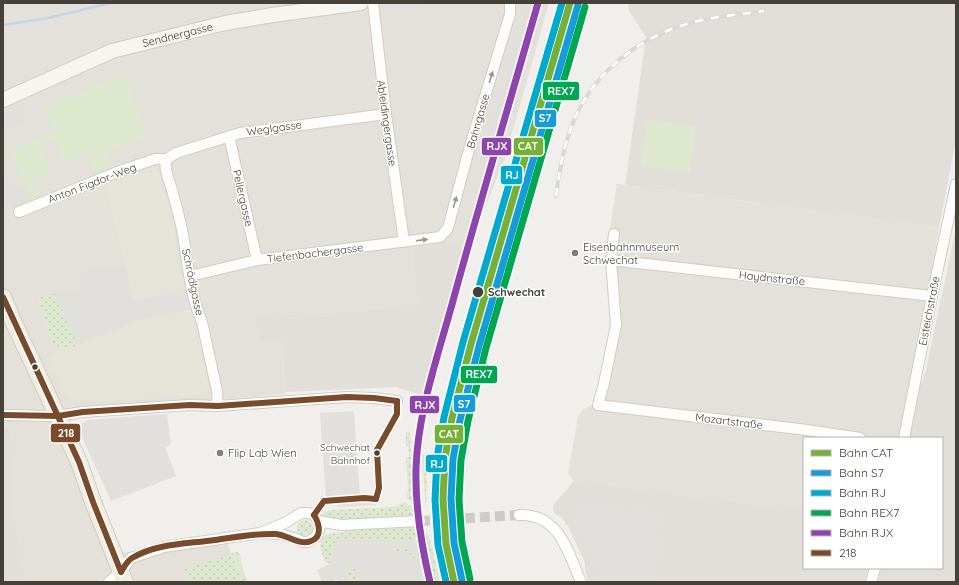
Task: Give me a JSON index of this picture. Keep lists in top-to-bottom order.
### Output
{
  "streets": {
    "street": [
      "Sendnergasse",
      "Bahngasse",
      "Ableidingergasse",
      "Weglgasse",
      "Anton Figdor-Weg",
      "Pellergasse",
      "Tiefenbachergasse",
      "Haydnstraße",
      "Schrödlgasse",
      "Eisteichstraße",
      "Mozartstraße"
    ]
  },
  "crossings": [
    ["Bahngasse", "Tiefenbachergasse"],
    ["Ableidingergasse", "Weglgasse"],
    ["Ableidingergasse", "Tiefenbachergasse"],
    ["Weglgasse", "Anton Figdor-Weg"],
    ["Weglgasse", "Pellergasse"],
    ["Weglgasse", "Schrödlgasse"],
    ["Anton Figdor-Weg", "Schrödlgasse"],
    ["Pellergasse", "Tiefenbachergasse"],
    ["Tiefenbachergasse", "Schrödlgasse"],
    ["Haydnstraße", "Eisteichstraße"],
    ["Haydnstraße", "Mozartstraße"]
  ],
  "one_way": ["Bahngasse"],
  "places": [
    "Eisenbahnmuseum Schwechat",
    "Schwechat",
    "Flip Lab Wien",
    "Schwechat Bahnhof"
  ],
  "lines": [
    "rail line CAT",
    "rail line RJ",
    "rail line RJX",
    "rail line S7",
    "rail line REX7",
    "transit line 218"
  ],
  "legend": [
    "Bahn CAT",
    "Bahn S7",
    "Bahn RJ",
    "Bahn REX7",
    "Bahn RJX",
    "218"
  ]
}
